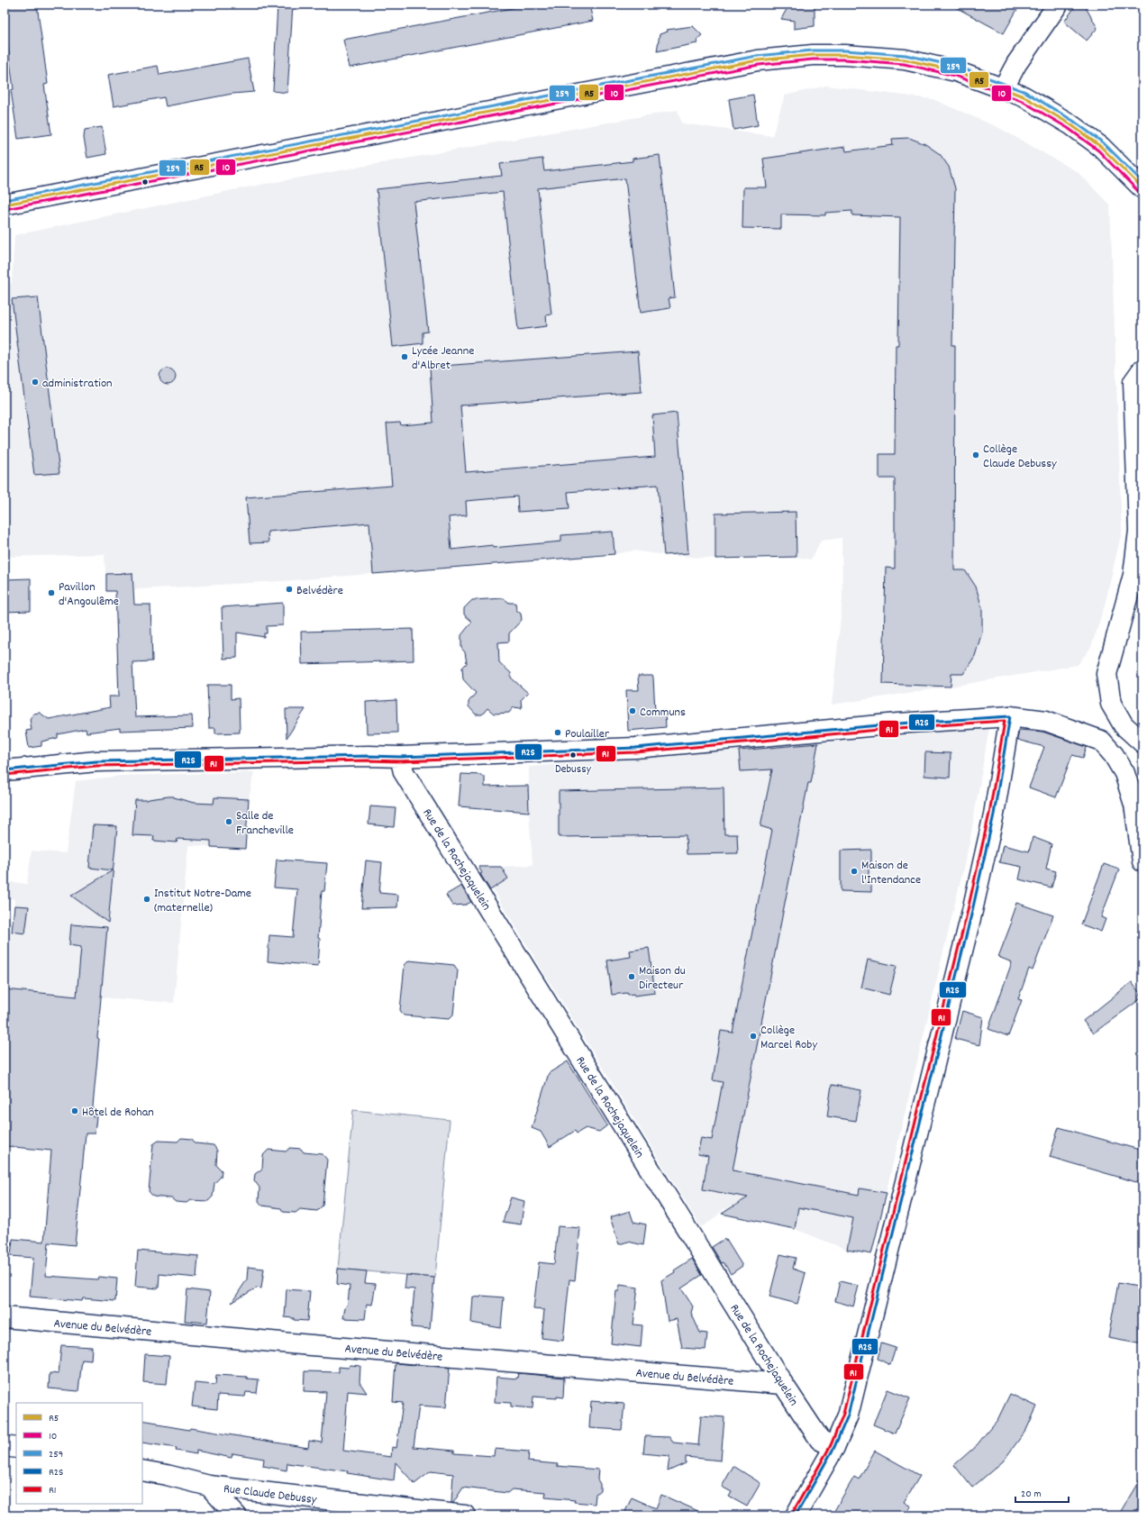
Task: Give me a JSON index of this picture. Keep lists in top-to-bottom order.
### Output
{
  "streets": {
    "street": ["Rue de la Rochejaquelein", "Avenue du Belvédère", "Rue Claude Debussy"]
  },
  "crossings": [
    ["Rue de la Rochejaquelein", "Avenue du Belvédère"]
  ],
  "places": [
    "Lycée Jeanne d'Albret",
    "administration",
    "Collège Claude Debussy",
    "Belvédère",
    "Pavillon d'Angoulême",
    "Communs",
    "Poulailler",
    "Debussy",
    "Salle de Francheville",
    "Maison de l'Intendance",
    "Institut Notre-Dame (maternelle)",
    "Maison du Directeur",
    "Collège Marcel Roby",
    "Hôtel de Rohan"
  ],
  "lines": [
    "transit line 259",
    "transit line R5",
    "transit line 10",
    "transit line R2S",
    "transit line R1"
  ],
  "legend": [
    "R5",
    "10",
    "259",
    "R2S",
    "R1"
  ],
  "scale_bar": "20 m"
}
